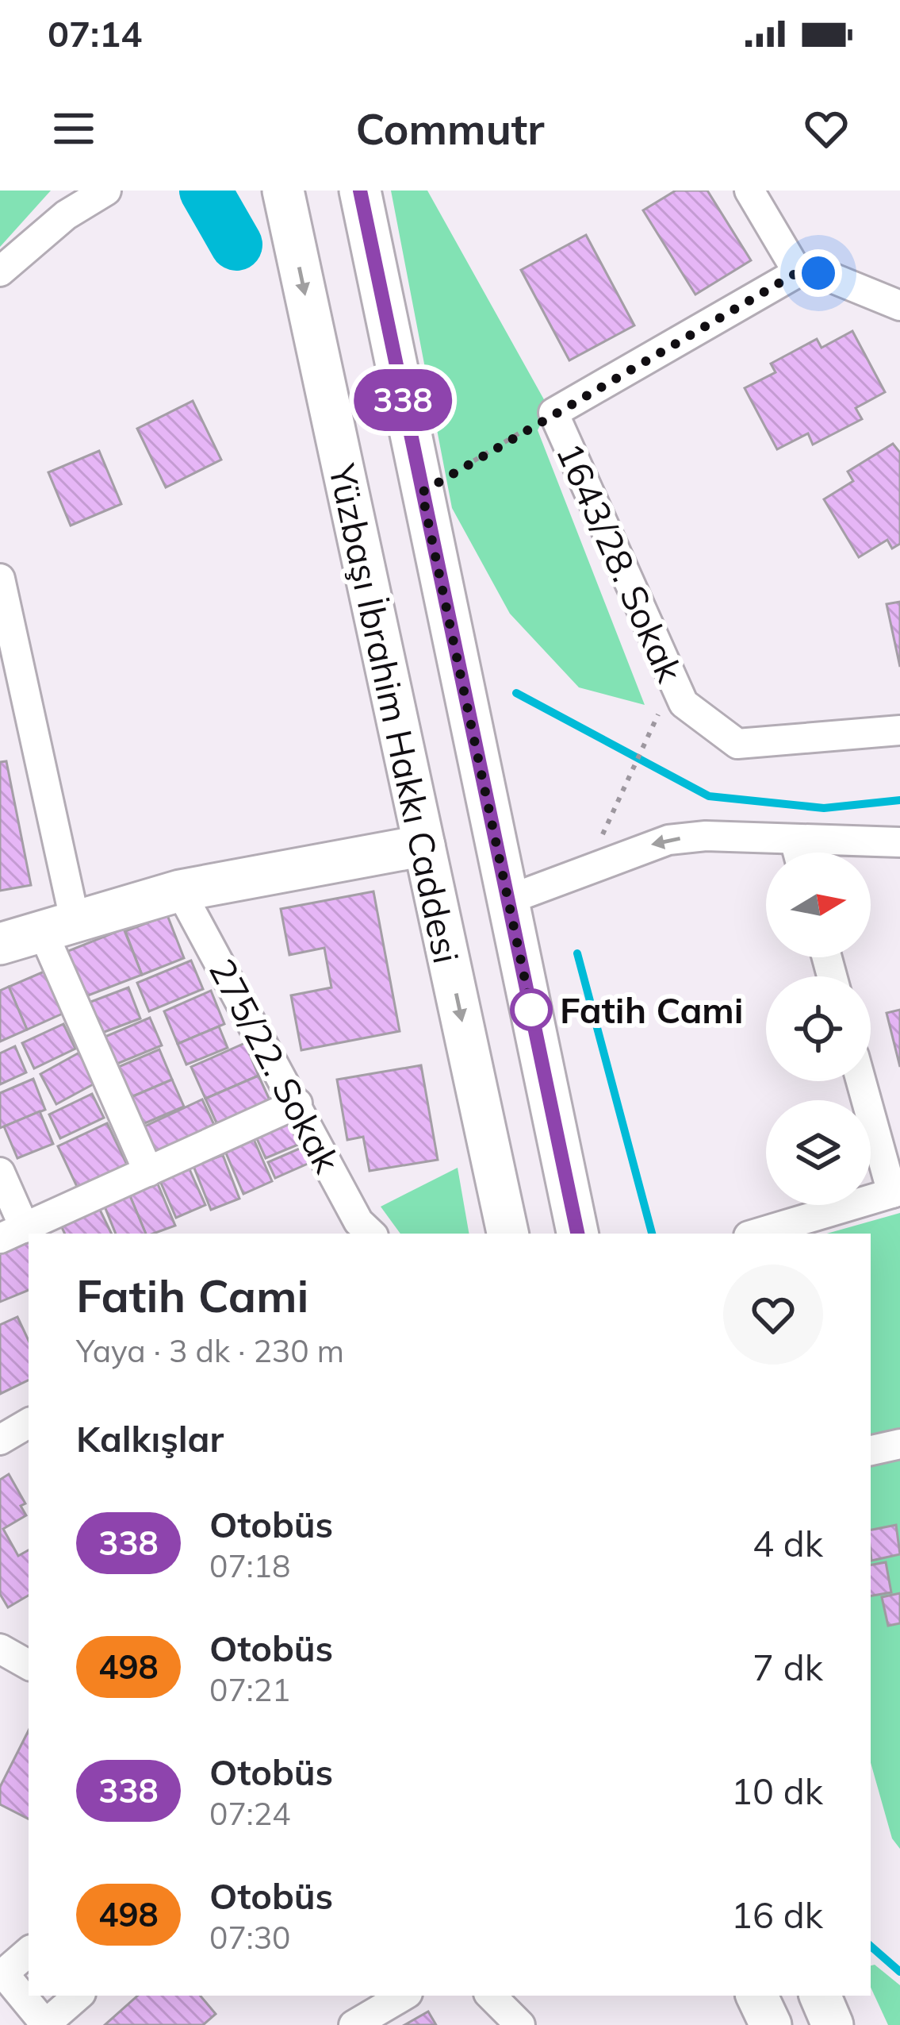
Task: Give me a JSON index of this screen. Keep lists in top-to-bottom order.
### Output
{
  "streets": {
    "main road": ["Yüzbaşı İbrahim Hakkı Caddesi"],
    "street": ["1643/28. Sokak", "275/22. Sokak"]
  },
  "places": ["Fatih Cami"],
  "lines": ["bus line 338"],
  "north": "right",
  "page": {
    "status": "07:14",
    "header": "Commutr",
    "on_map": "338",
    "heading": [
      ["Fatih Cami", "Yaya · 3 dk · 230 m"],
      "Kalkışlar"
    ],
    "list": [
      {
        "mark": "338",
        "name": "Otobüs",
        "note": "07:18",
        "value": "4 dk"
      },
      {
        "mark": "498",
        "name": "Otobüs",
        "note": "07:21",
        "value": "7 dk"
      },
      {
        "mark": "338",
        "name": "Otobüs",
        "note": "07:24",
        "value": "10 dk"
      },
      {
        "mark": "498",
        "name": "Otobüs",
        "note": "07:30",
        "value": "16 dk"
      }
    ]
  }
}
